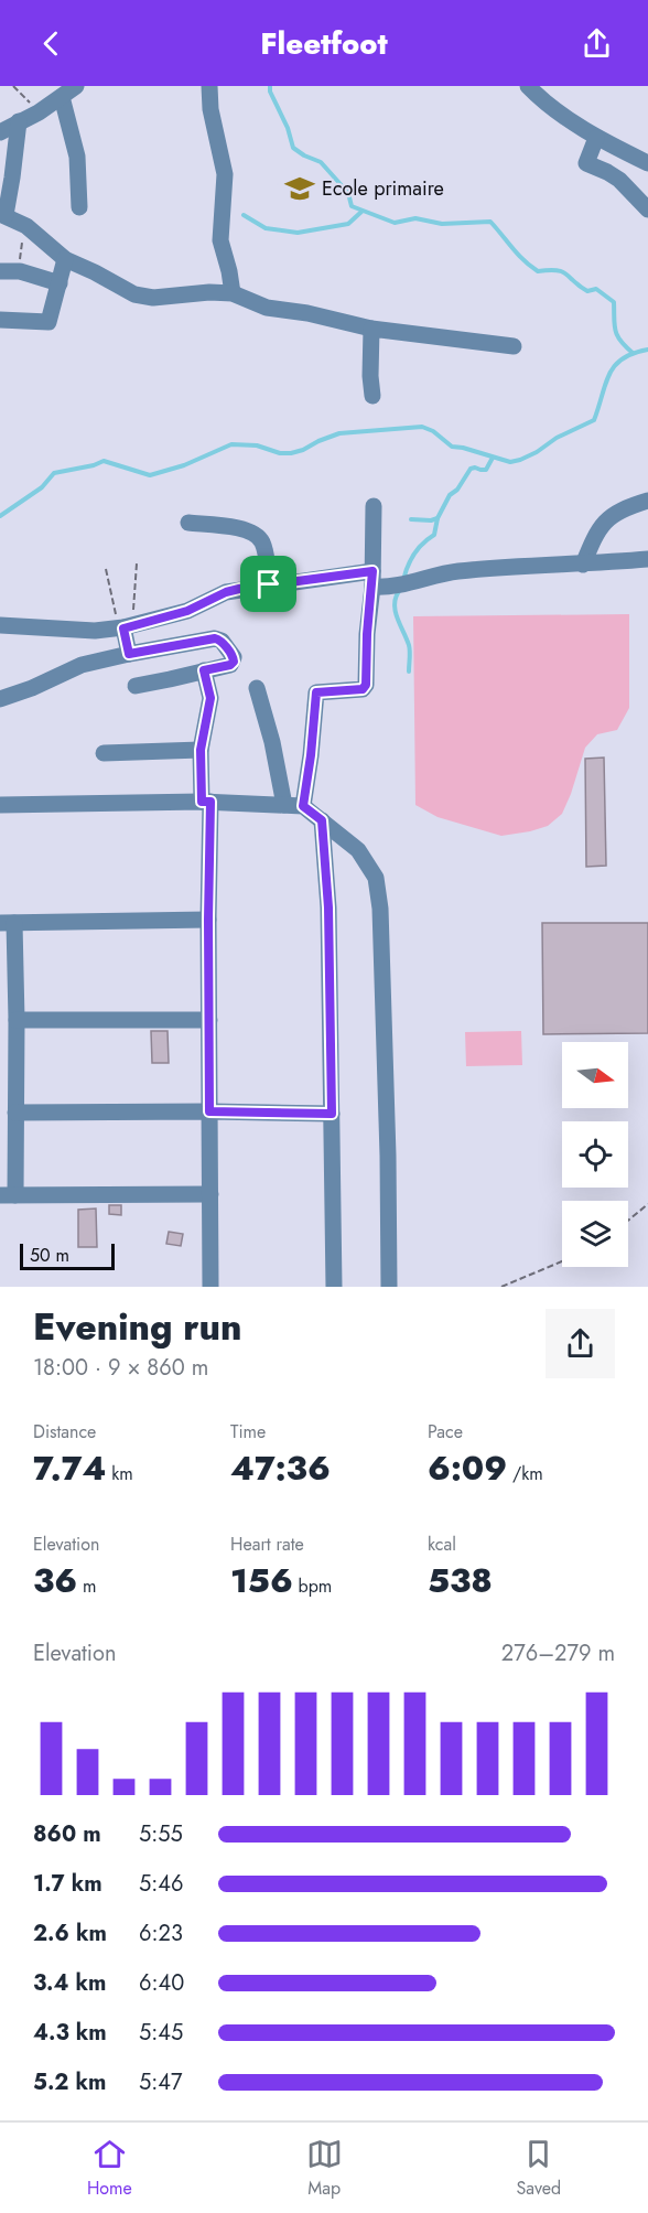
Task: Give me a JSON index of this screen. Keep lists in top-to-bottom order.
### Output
{
  "places": {
    "school or university": ["Ecole primaire"]
  },
  "scale_bar": "50 m",
  "north": "right",
  "page": {
    "header": "Fleetfoot",
    "scale": "50 m",
    "heading": ["Evening run", "18:00 · 9 × 860 m"],
    "stats": [
      ["Distance", "7.74 km"],
      ["Time", "47:36"],
      ["Pace", "6:09 /km"],
      ["Elevation", "36 m"],
      ["Heart rate", "156 bpm"],
      ["kcal", "538"]
    ],
    "chart": ["Elevation", "276–279 m"],
    "list": [
      {
        "name": "860 m",
        "note": "5:55"
      },
      {
        "name": "1.7 km",
        "note": "5:46"
      },
      {
        "name": "2.6 km",
        "note": "6:23"
      },
      {
        "name": "3.4 km",
        "note": "6:40"
      },
      {
        "name": "4.3 km",
        "note": "5:45"
      },
      {
        "name": "5.2 km",
        "note": "5:47"
      }
    ],
    "tabs": ["Home", "Map", "Saved"]
  }
}
